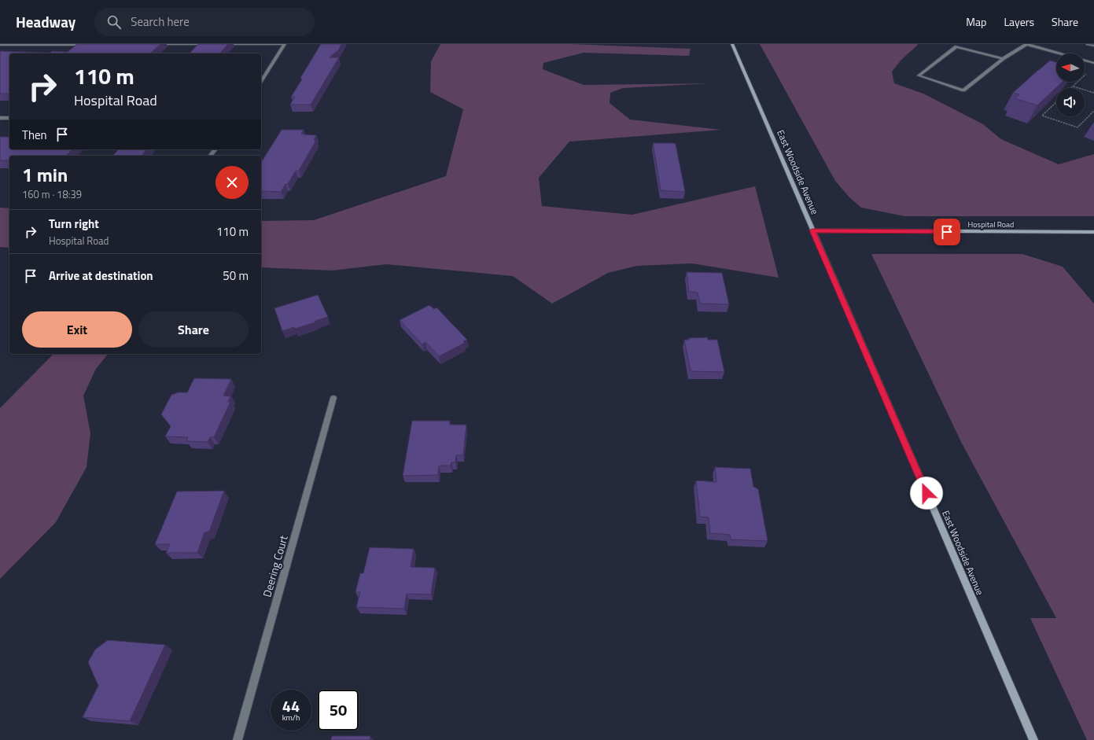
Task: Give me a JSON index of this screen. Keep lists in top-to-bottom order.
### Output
{
  "streets": {
    "main road": ["East Woodside Avenue", "Hospital Road"],
    "street": ["Deering Court"]
  },
  "crossings": [
    ["East Woodside Avenue", "Hospital Road"]
  ],
  "north": "left",
  "page": {
    "header": "Headway",
    "search": "Search here",
    "nav": ["Map", "Layers", "Share"],
    "turn": ["110 m", "Hospital Road"],
    "then": "Then",
    "heading": ["1 min", "160 m · 18:39"],
    "list": [
      {
        "name": "Turn right",
        "note": "Hospital Road",
        "value": "110 m"
      },
      {
        "name": "Arrive at destination",
        "value": "50 m"
      }
    ],
    "buttons": ["Exit", "Share"],
    "speed": "44 km/h",
    "limit": "50"
  }
}
